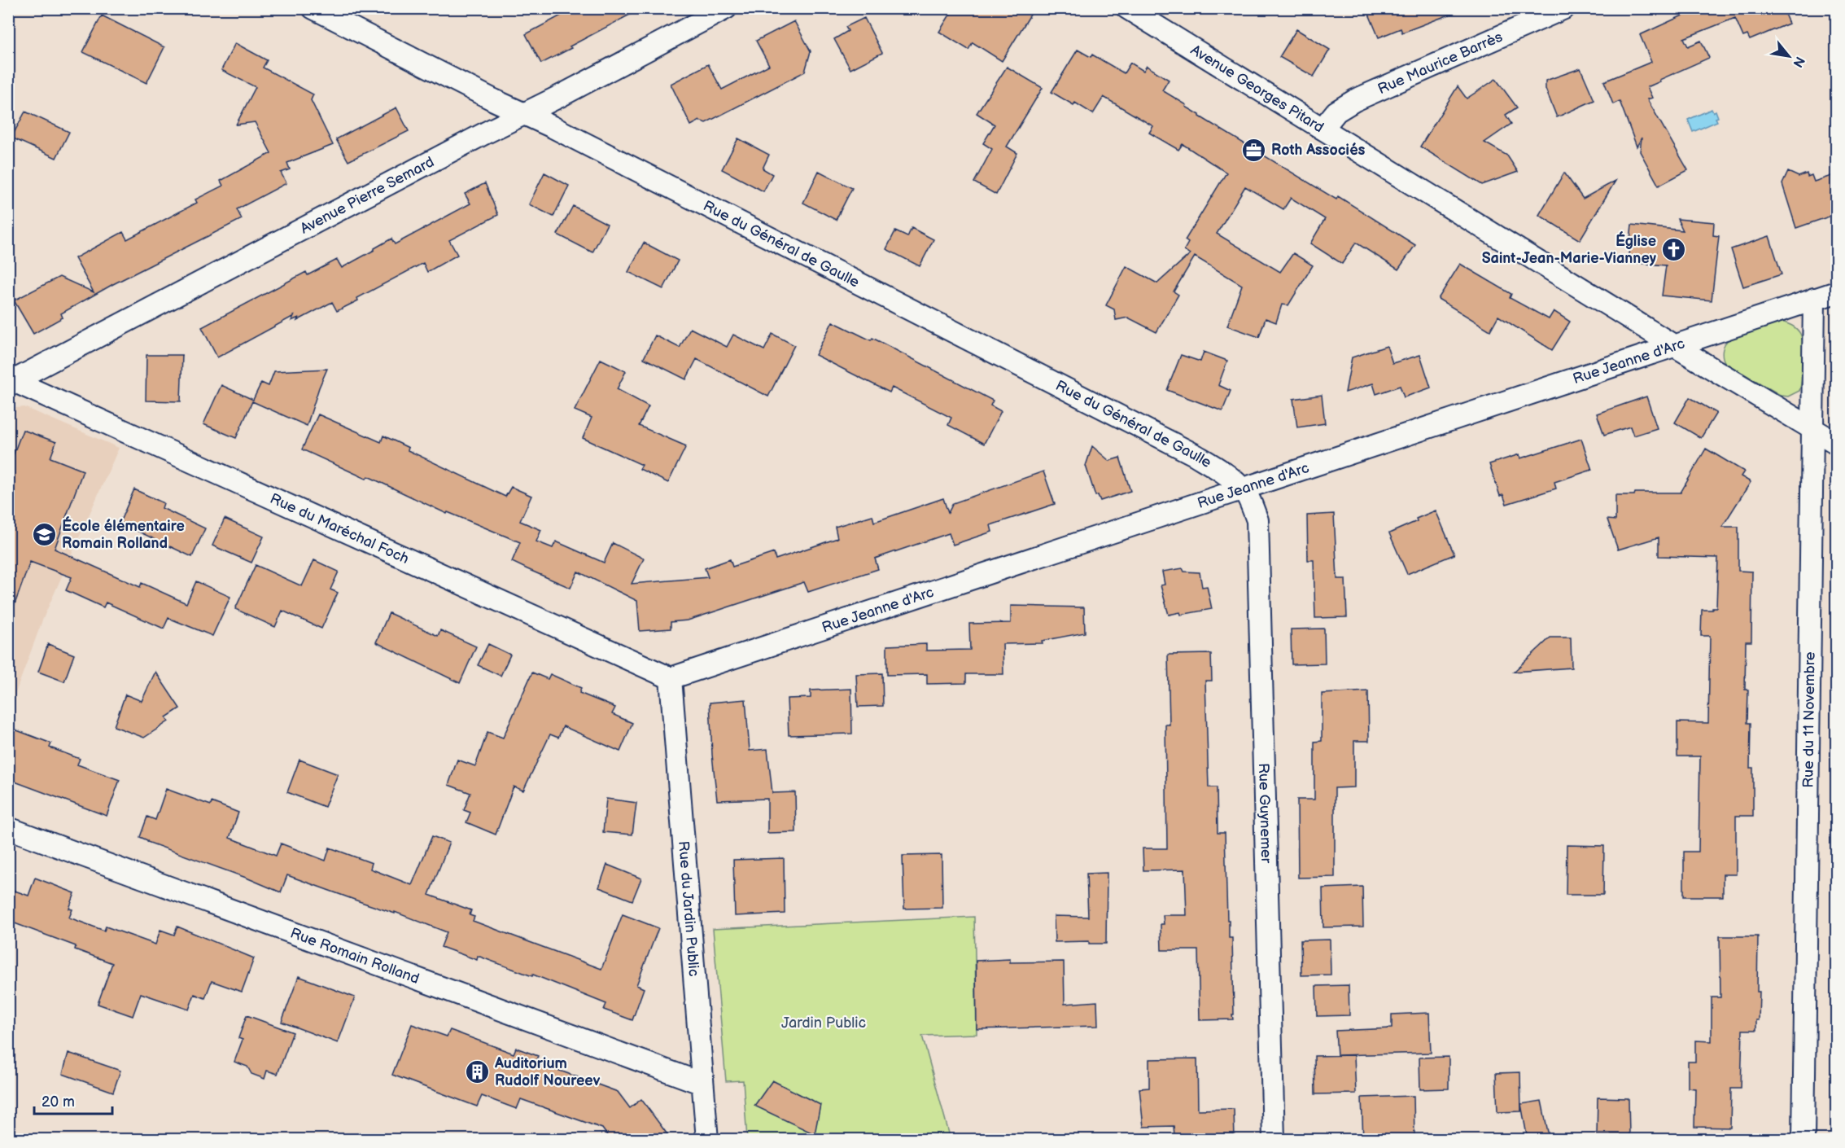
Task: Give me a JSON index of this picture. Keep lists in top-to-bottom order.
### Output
{
  "streets": {
    "street": [
      "Rue Maurice Barrès",
      "Avenue Georges Pitard",
      "Avenue Pierre Semard",
      "Rue du Général de Gaulle",
      "Rue Jeanne d'Arc",
      "Rue du Maréchal Foch",
      "Rue du 11 Novembre",
      "Rue Guynemer",
      "Rue du Jardin Public",
      "Rue Romain Rolland"
    ]
  },
  "crossings": [
    ["Rue Maurice Barrès", "Avenue Georges Pitard"],
    ["Avenue Georges Pitard", "Rue Jeanne d'Arc"],
    ["Avenue Georges Pitard", "Rue du 11 Novembre"],
    ["Avenue Pierre Semard", "Rue du Général de Gaulle"],
    ["Avenue Pierre Semard", "Rue du Maréchal Foch"],
    ["Rue du Général de Gaulle", "Rue Jeanne d'Arc"],
    ["Rue du Général de Gaulle", "Rue Guynemer"],
    ["Rue Jeanne d'Arc", "Rue du Maréchal Foch"],
    ["Rue Jeanne d'Arc", "Rue du 11 Novembre"],
    ["Rue Jeanne d'Arc", "Rue Guynemer"],
    ["Rue Jeanne d'Arc", "Rue du Jardin Public"],
    ["Rue du Maréchal Foch", "Rue du Jardin Public"],
    ["Rue du Jardin Public", "Rue Romain Rolland"]
  ],
  "parks": ["Jardin Public"],
  "places": {
    "office": ["Roth Associés"],
    "church": ["Église Saint-Jean-Marie-Vianney"],
    "school or university": ["École élémentaire Romain Rolland"],
    "building": ["Auditorium Rudolf Noureev"]
  },
  "scale_bar": "20 m",
  "north": "bottom right"
}
